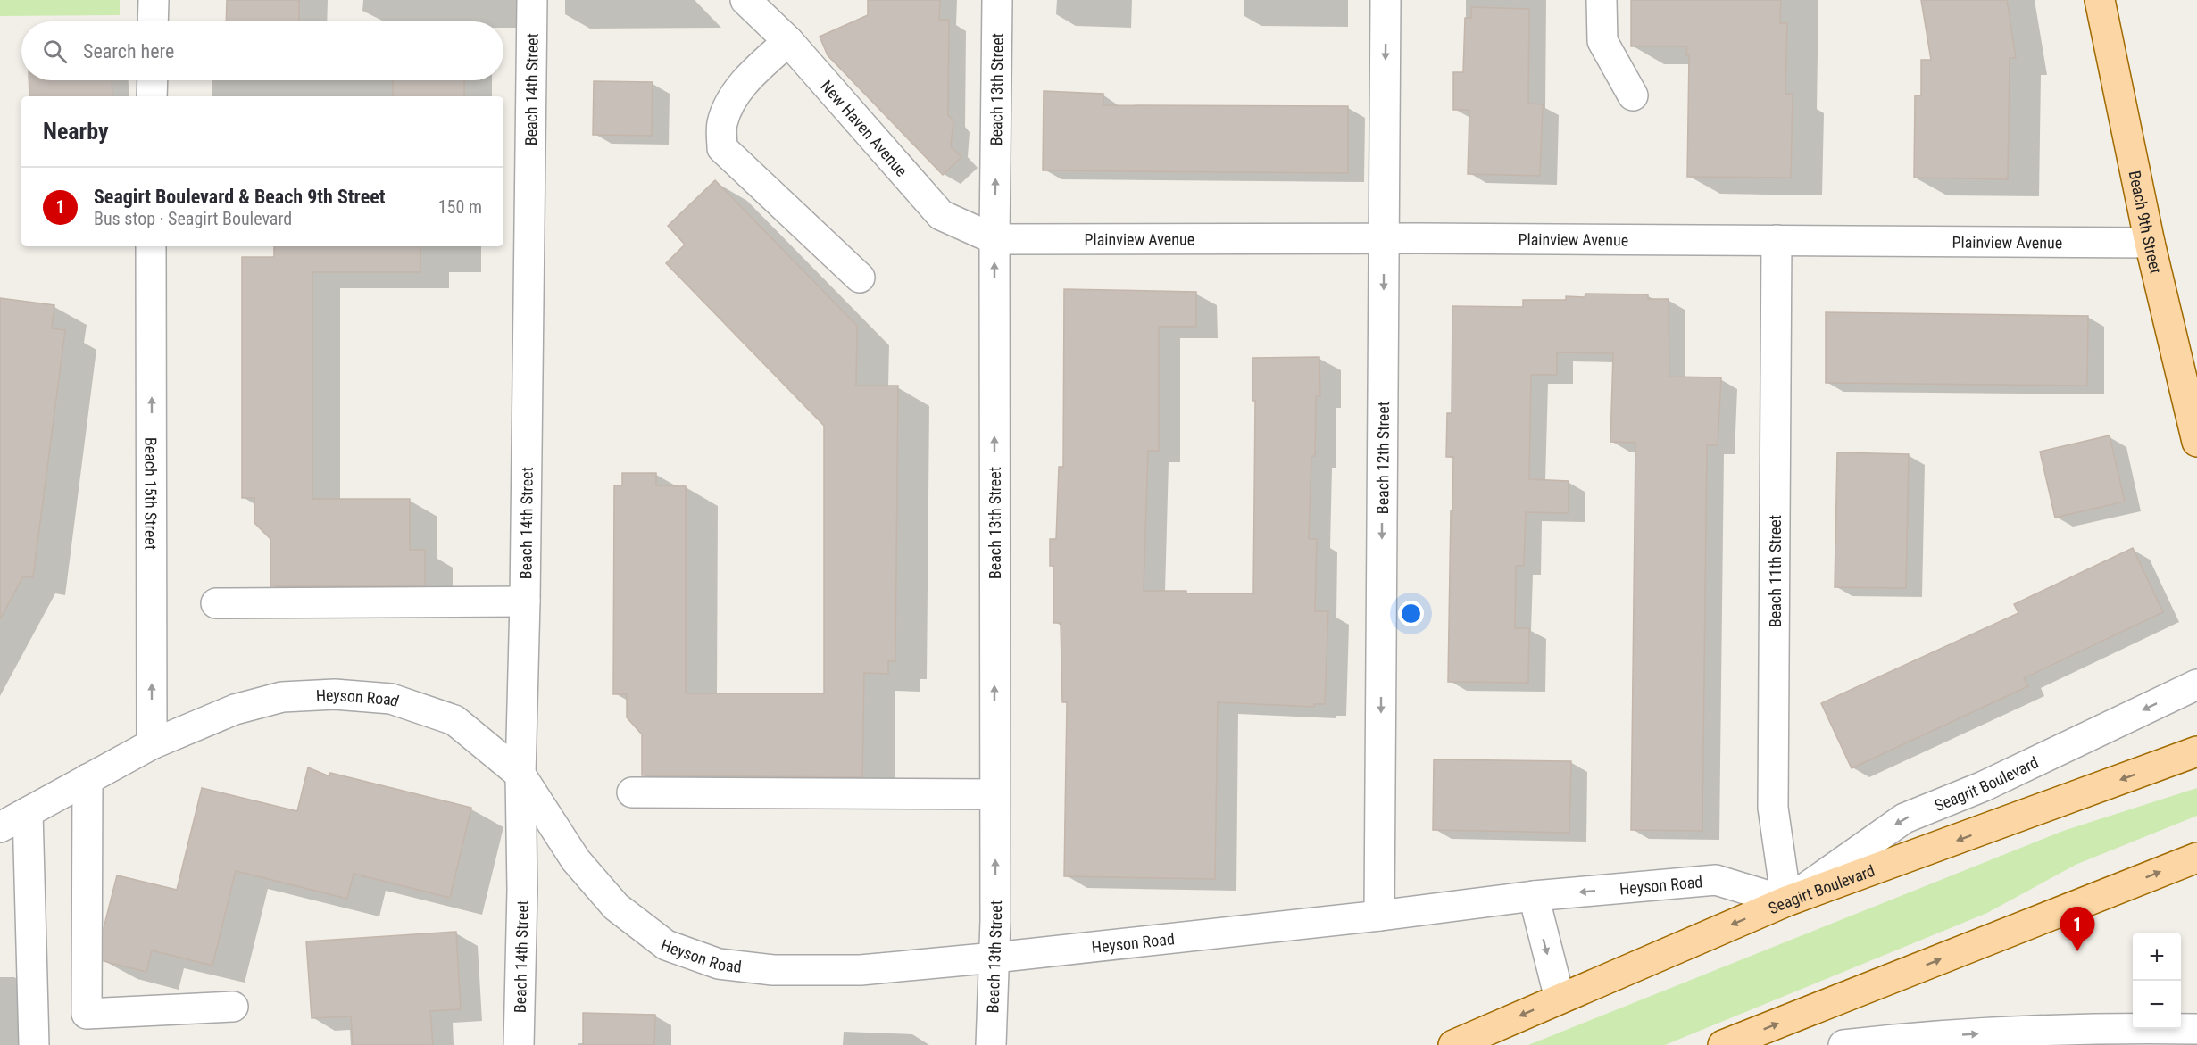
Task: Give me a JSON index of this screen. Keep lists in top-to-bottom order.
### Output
{
  "streets": {
    "main road": ["Beach 9th Street", "Seagirt Boulevard"],
    "street": [
      "Beach 14th Street",
      "Beach 13th Street",
      "New Haven Avenue",
      "Plainview Avenue",
      "Beach 12th Street",
      "Beach 15th Street",
      "Beach 11th Street",
      "Heyson Road",
      "Seagrit Boulevard"
    ]
  },
  "crossings": [
    ["Beach 14th Street", "Heyson Road"],
    ["Beach 13th Street", "New Haven Avenue"],
    ["Beach 13th Street", "Plainview Avenue"],
    ["Beach 13th Street", "Heyson Road"],
    ["New Haven Avenue", "Plainview Avenue"],
    ["Beach 9th Street", "Plainview Avenue"],
    ["Plainview Avenue", "Beach 12th Street"],
    ["Plainview Avenue", "Beach 11th Street"],
    ["Beach 12th Street", "Heyson Road"],
    ["Beach 15th Street", "Heyson Road"],
    ["Beach 11th Street", "Heyson Road"],
    ["Beach 11th Street", "Seagrit Boulevard"],
    ["Beach 11th Street", "Seagirt Boulevard"],
    ["Heyson Road", "Seagrit Boulevard"],
    ["Heyson Road", "Seagirt Boulevard"],
    ["Seagrit Boulevard", "Seagirt Boulevard"]
  ],
  "one_way": ["Beach 13th Street", "Beach 12th Street", "Beach 15th Street"],
  "page": {
    "search": "Search here",
    "heading": "Nearby",
    "list": [
      {
        "mark": "1",
        "name": "Seagirt Boulevard & Beach 9th Street",
        "note": "Bus stop · Seagirt Boulevard",
        "value": "150 m"
      }
    ],
    "pins": "1",
    "map_buttons": ["+", "−"]
  }
}
